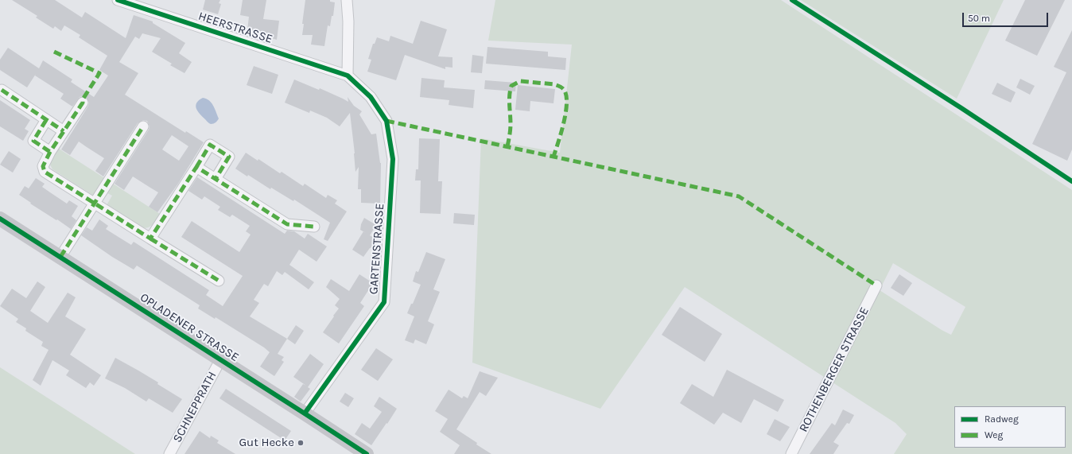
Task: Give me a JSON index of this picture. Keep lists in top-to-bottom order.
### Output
{
  "streets": {
    "main road": ["OPLADENER STRASSE"],
    "street": [
      "HEERSTRASSE",
      "GARTENSTRASSE",
      "ROTHENBERGER STRASSE",
      "SCHNEPPRATH"
    ]
  },
  "crossings": [
    ["HEERSTRASSE", "GARTENSTRASSE"],
    ["GARTENSTRASSE", "OPLADENER STRASSE"],
    ["OPLADENER STRASSE", "SCHNEPPRATH"]
  ],
  "places": ["Gut Hecke"],
  "legend": ["Radweg", "Weg"],
  "scale_bar": "50 m"
}
